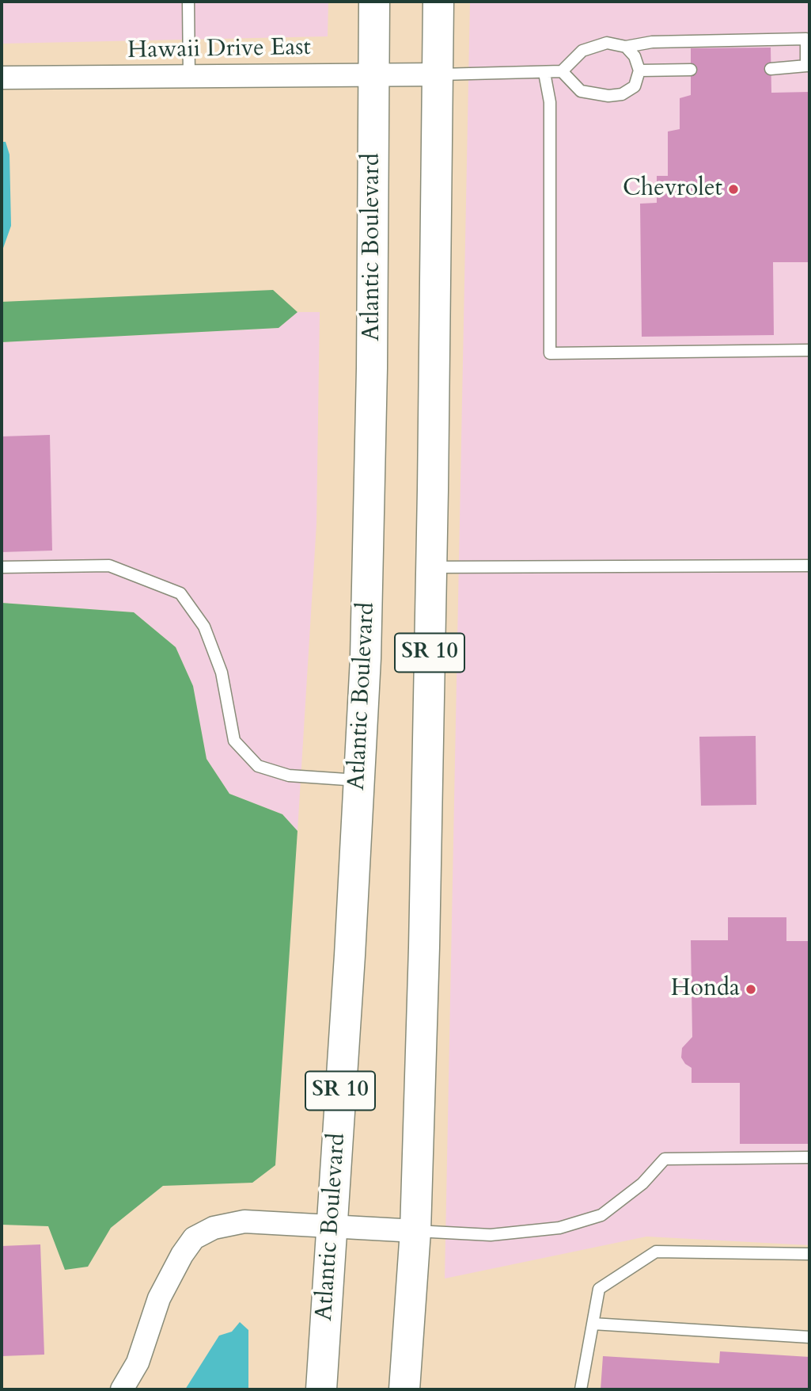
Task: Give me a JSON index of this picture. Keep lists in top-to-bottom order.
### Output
{
  "streets": {
    "highway": ["Atlantic Boulevard", "SR 10"],
    "street": ["Hawaii Drive East"]
  },
  "crossings": [
    ["Hawaii Drive East", "Atlantic Boulevard"],
    ["Hawaii Drive East", "SR 10"]
  ],
  "places": ["Chevrolet", "Honda"]
}
